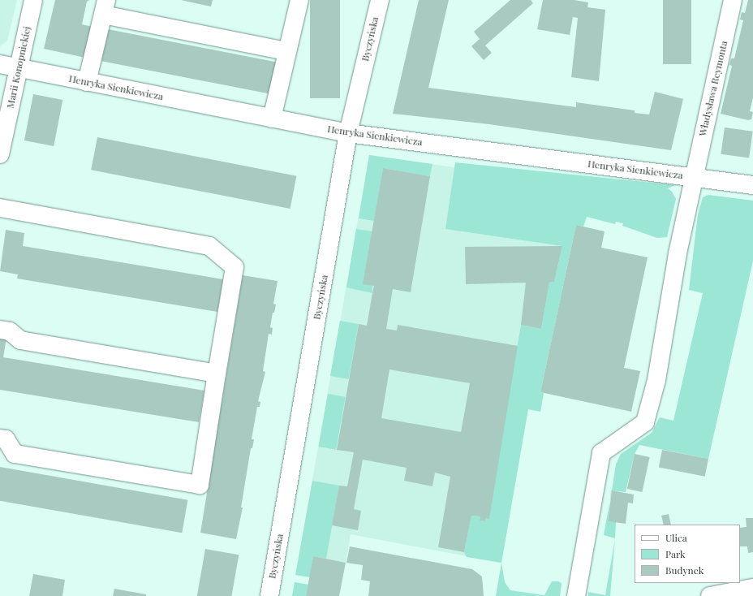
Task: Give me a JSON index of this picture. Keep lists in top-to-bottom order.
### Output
{
  "streets": {
    "street": [
      "Byczyńska",
      "Marii Konopnickiej",
      "Henryka Sienkiewicza",
      "Władysława Reymonta"
    ]
  },
  "crossings": [
    ["Byczyńska", "Henryka Sienkiewicza"],
    ["Marii Konopnickiej", "Henryka Sienkiewicza"],
    ["Henryka Sienkiewicza", "Władysława Reymonta"]
  ],
  "legend": ["Ulica", "Park", "Budynek"]
}
